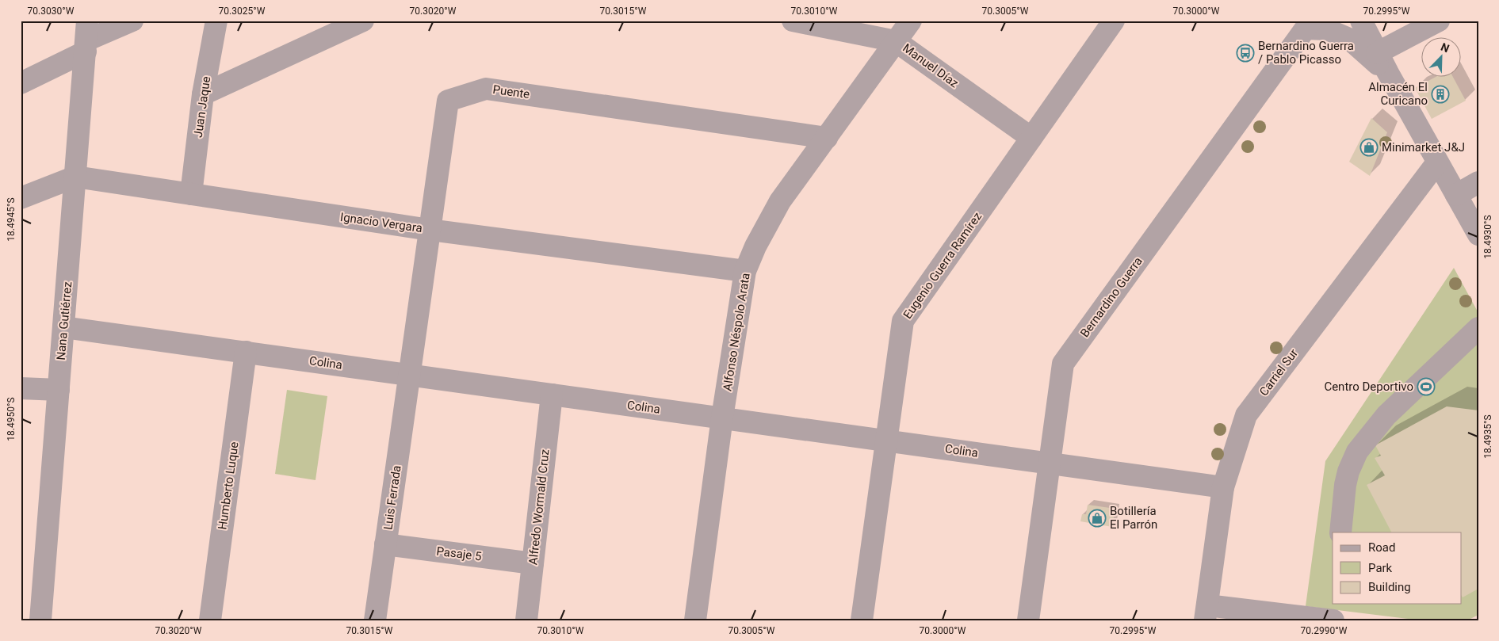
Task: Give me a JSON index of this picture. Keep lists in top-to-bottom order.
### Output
{
  "streets": {
    "street": [
      "Manuel Díaz",
      "Puente",
      "Juan Jaque",
      "Ignacio Vergara",
      "Eugenio Guerra Ramírez",
      "Bernardino Guerra",
      "Nana Gutiérrez",
      "Alfonso Néspolo Arata",
      "Colina",
      "Carriel Sur",
      "Humberto Luque",
      "Luis Ferrada",
      "Alfredo Wormald Cruz",
      "Pasaje 5"
    ]
  },
  "crossings": [
    ["Manuel Díaz", "Eugenio Guerra Ramírez"],
    ["Manuel Díaz", "Alfonso Néspolo Arata"],
    ["Puente", "Ignacio Vergara"],
    ["Puente", "Alfonso Néspolo Arata"],
    ["Puente", "Colina"],
    ["Puente", "Luis Ferrada"],
    ["Juan Jaque", "Ignacio Vergara"],
    ["Ignacio Vergara", "Nana Gutiérrez"],
    ["Ignacio Vergara", "Alfonso Néspolo Arata"],
    ["Eugenio Guerra Ramírez", "Colina"],
    ["Bernardino Guerra", "Colina"],
    ["Nana Gutiérrez", "Colina"],
    ["Alfonso Néspolo Arata", "Colina"],
    ["Colina", "Carriel Sur"],
    ["Colina", "Humberto Luque"],
    ["Colina", "Luis Ferrada"],
    ["Colina", "Alfredo Wormald Cruz"],
    ["Luis Ferrada", "Pasaje 5"],
    ["Alfredo Wormald Cruz", "Pasaje 5"]
  ],
  "places": {
    "bus stop": ["Bernardino Guerra / Pablo Picasso"],
    "building": ["Almacén El Curicano"],
    "shop": ["Minimarket J&J", "Botillería El Parrón"],
    "sports": ["Centro Deportivo"]
  },
  "legend": ["Road", "Park", "Building"],
  "north": "top right",
  "coordinates": [
    "70.3030°W",
    "70.3025°W",
    "70.3020°W",
    "70.3015°W",
    "70.3010°W",
    "70.3005°W",
    "70.3000°W",
    "70.2995°W",
    "18.4945°S",
    "18.4930°S",
    "18.4950°S",
    "18.4935°S",
    "70.2990°W"
  ]
}
